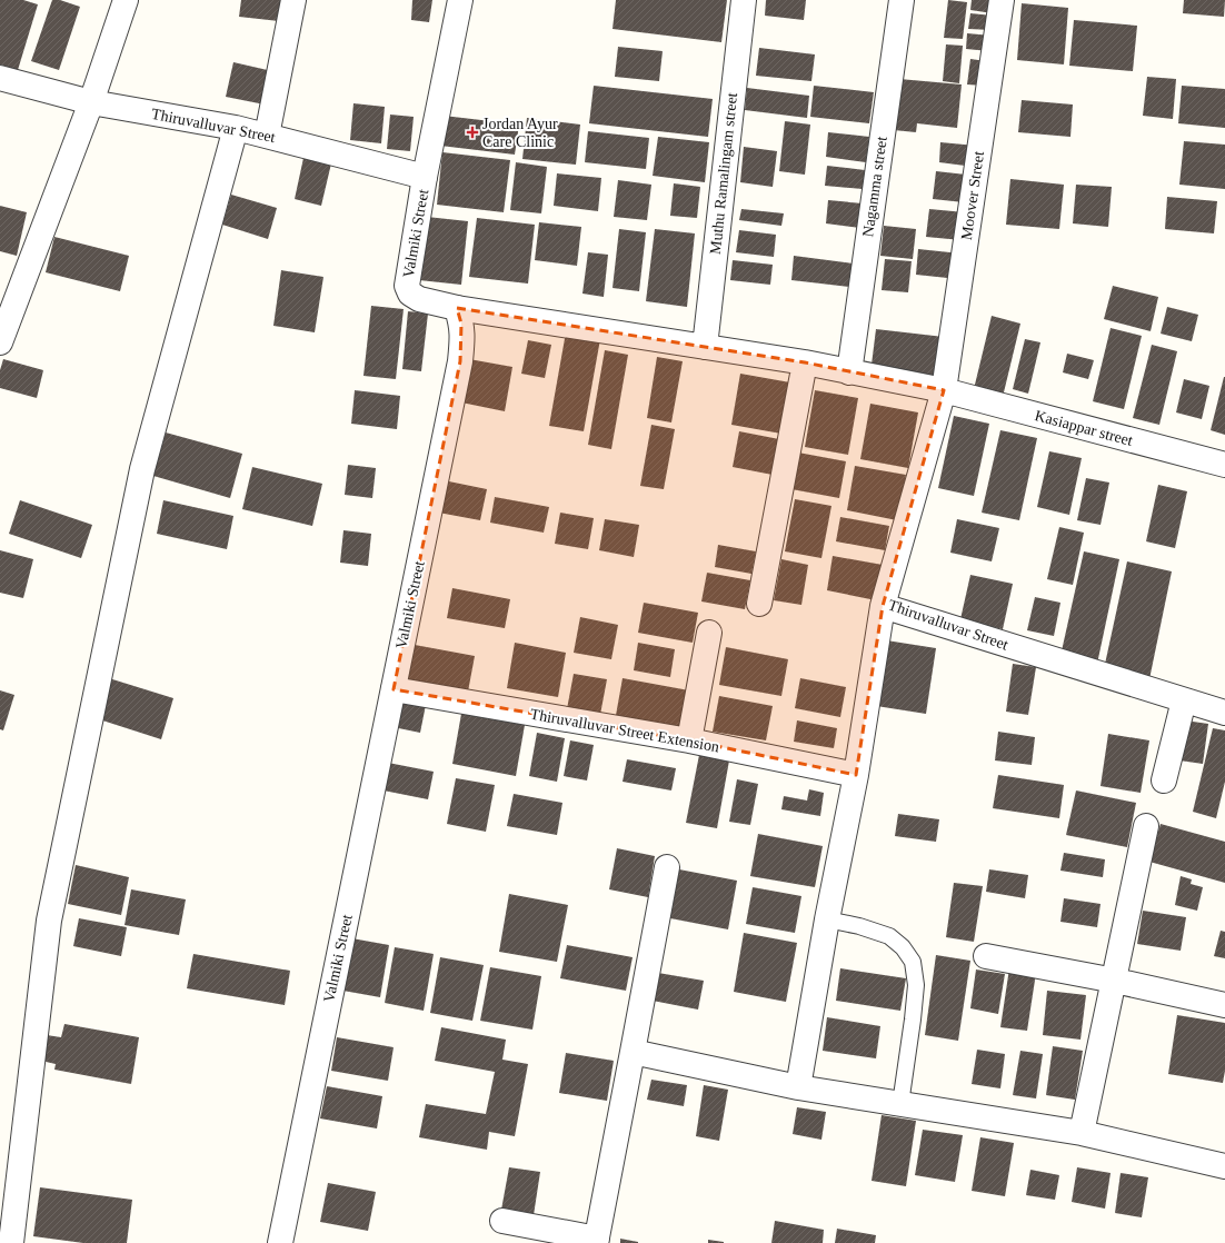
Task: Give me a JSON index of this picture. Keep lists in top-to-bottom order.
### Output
{
  "streets": {
    "street": [
      "Thiruvalluvar Street",
      "Muthu Ramalingam street",
      "Nagamma street",
      "Moover Street",
      "Valmiki Street",
      "Kasiappar street",
      "Thiruvalluvar Street Extension"
    ]
  },
  "crossings": [
    ["Thiruvalluvar Street", "Moover Street"],
    ["Thiruvalluvar Street", "Valmiki Street"],
    ["Thiruvalluvar Street", "Kasiappar street"],
    ["Muthu Ramalingam street", "Kasiappar street"],
    ["Nagamma street", "Kasiappar street"],
    ["Moover Street", "Kasiappar street"],
    ["Valmiki Street", "Kasiappar street"],
    ["Valmiki Street", "Thiruvalluvar Street Extension"]
  ],
  "places": {
    "health": ["Jordan Ayur Care Clinic"]
  }
}
